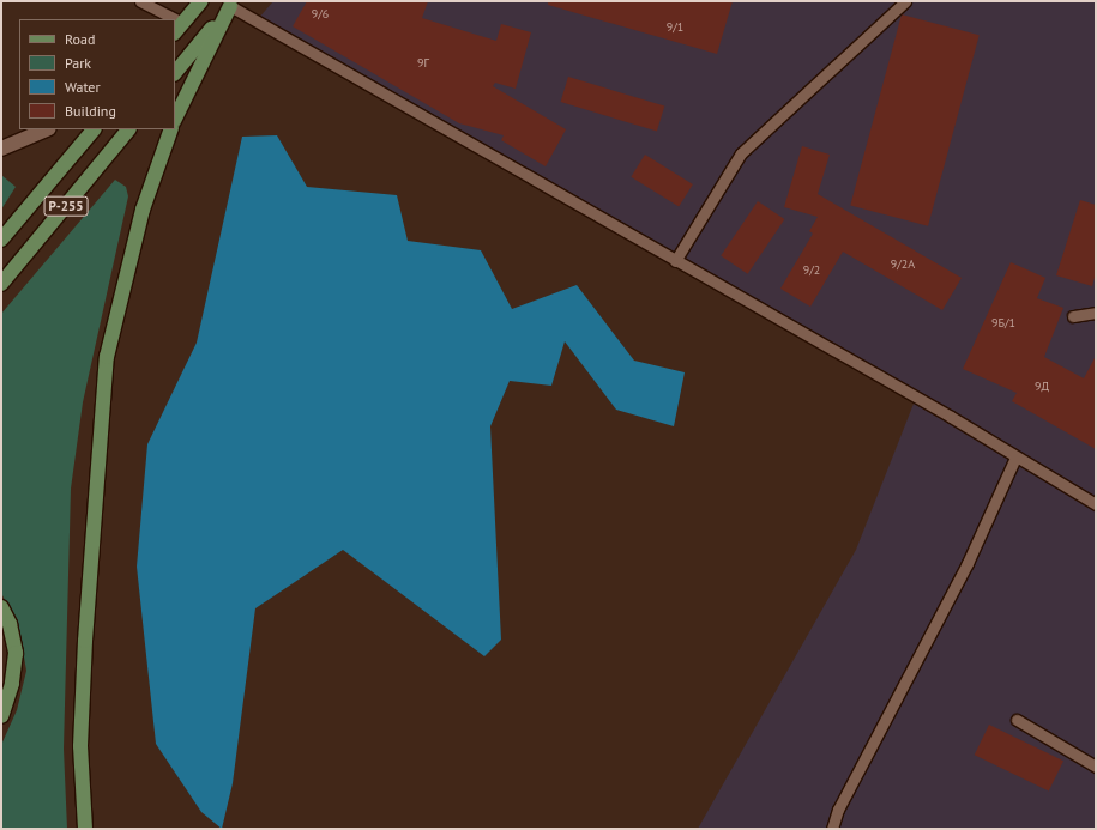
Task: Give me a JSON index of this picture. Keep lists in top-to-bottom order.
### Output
{
  "streets": {
    "main road": ["Р-255"]
  },
  "house_numbers": [
    "9/6",
    "9/1",
    "9Г",
    "9/2А",
    "9/2",
    "9Б/1",
    "9Д"
  ],
  "legend": [
    "Road",
    "Park",
    "Water",
    "Building"
  ]
}
